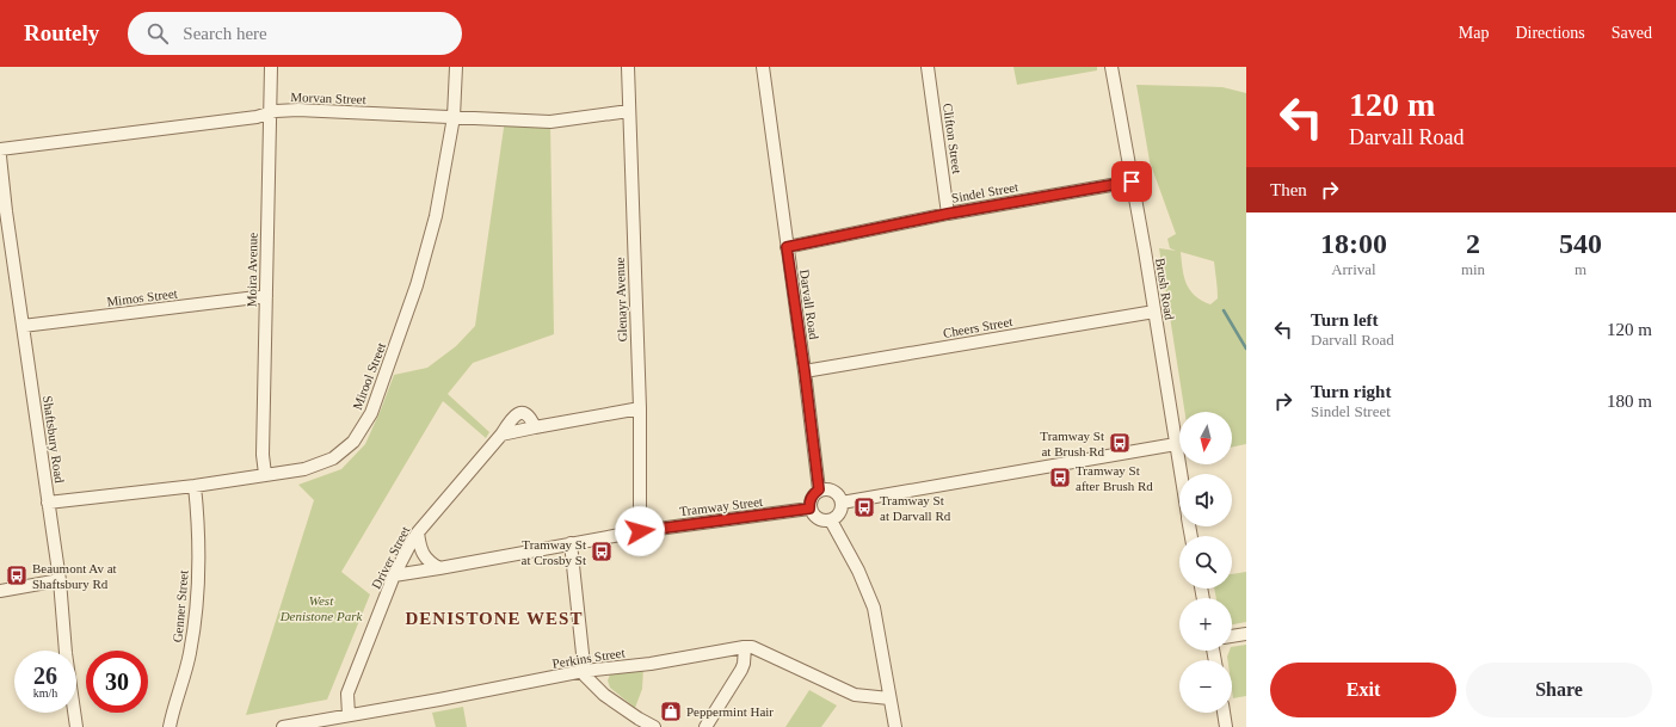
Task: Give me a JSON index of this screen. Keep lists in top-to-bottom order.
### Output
{
  "streets": {
    "street": [
      "Morvan Street",
      "Clifton Street",
      "Sindel Street",
      "Moira Avenue",
      "Brush Road",
      "Mimos Street",
      "Glenayr Avenue",
      "Darvall Road",
      "Cheers Street",
      "Mirool Street",
      "Shaftsbury Road",
      "Tramway Street",
      "Driver Street",
      "Genner Street",
      "Perkins Street"
    ]
  },
  "crossings": [
    ["Morvan Street", "Moira Avenue"],
    ["Morvan Street", "Glenayr Avenue"],
    ["Morvan Street", "Mirool Street"],
    ["Clifton Street", "Sindel Street"],
    ["Sindel Street", "Brush Road"],
    ["Sindel Street", "Darvall Road"],
    ["Moira Avenue", "Mimos Street"],
    ["Moira Avenue", "Mirool Street"],
    ["Brush Road", "Cheers Street"],
    ["Mimos Street", "Shaftsbury Road"],
    ["Glenayr Avenue", "Tramway Street"],
    ["Darvall Road", "Cheers Street"],
    ["Darvall Road", "Tramway Street"],
    ["Mirool Street", "Shaftsbury Road"],
    ["Mirool Street", "Genner Street"],
    ["Tramway Street", "Driver Street"],
    ["Driver Street", "Perkins Street"]
  ],
  "districts": ["DENISTONE WEST"],
  "parks": ["West Denistone Park"],
  "places": {
    "bus stop": [
      "Tramway St at Brush Rd",
      "Tramway St after Brush Rd",
      "Tramway St at Darvall Rd",
      "Tramway St at Crosby St",
      "Beaumont Av at Shaftsbury Rd"
    ],
    "shop": ["Peppermint Hair"]
  },
  "north": "bottom",
  "page": {
    "header": "Routely",
    "search": "Search here",
    "nav": ["Map", "Directions", "Saved"],
    "turn": ["120 m", "Darvall Road"],
    "then": "Then",
    "eta": [
      "18:00",
      "Arrival",
      "2",
      "min",
      "540",
      "m"
    ],
    "list": [
      {
        "name": "Turn left",
        "note": "Darvall Road",
        "value": "120 m"
      },
      {
        "name": "Turn right",
        "note": "Sindel Street",
        "value": "180 m"
      }
    ],
    "map_buttons": ["+", "−"],
    "speed": "26 km/h",
    "limit": "30",
    "buttons": ["Exit", "Share"]
  }
}
